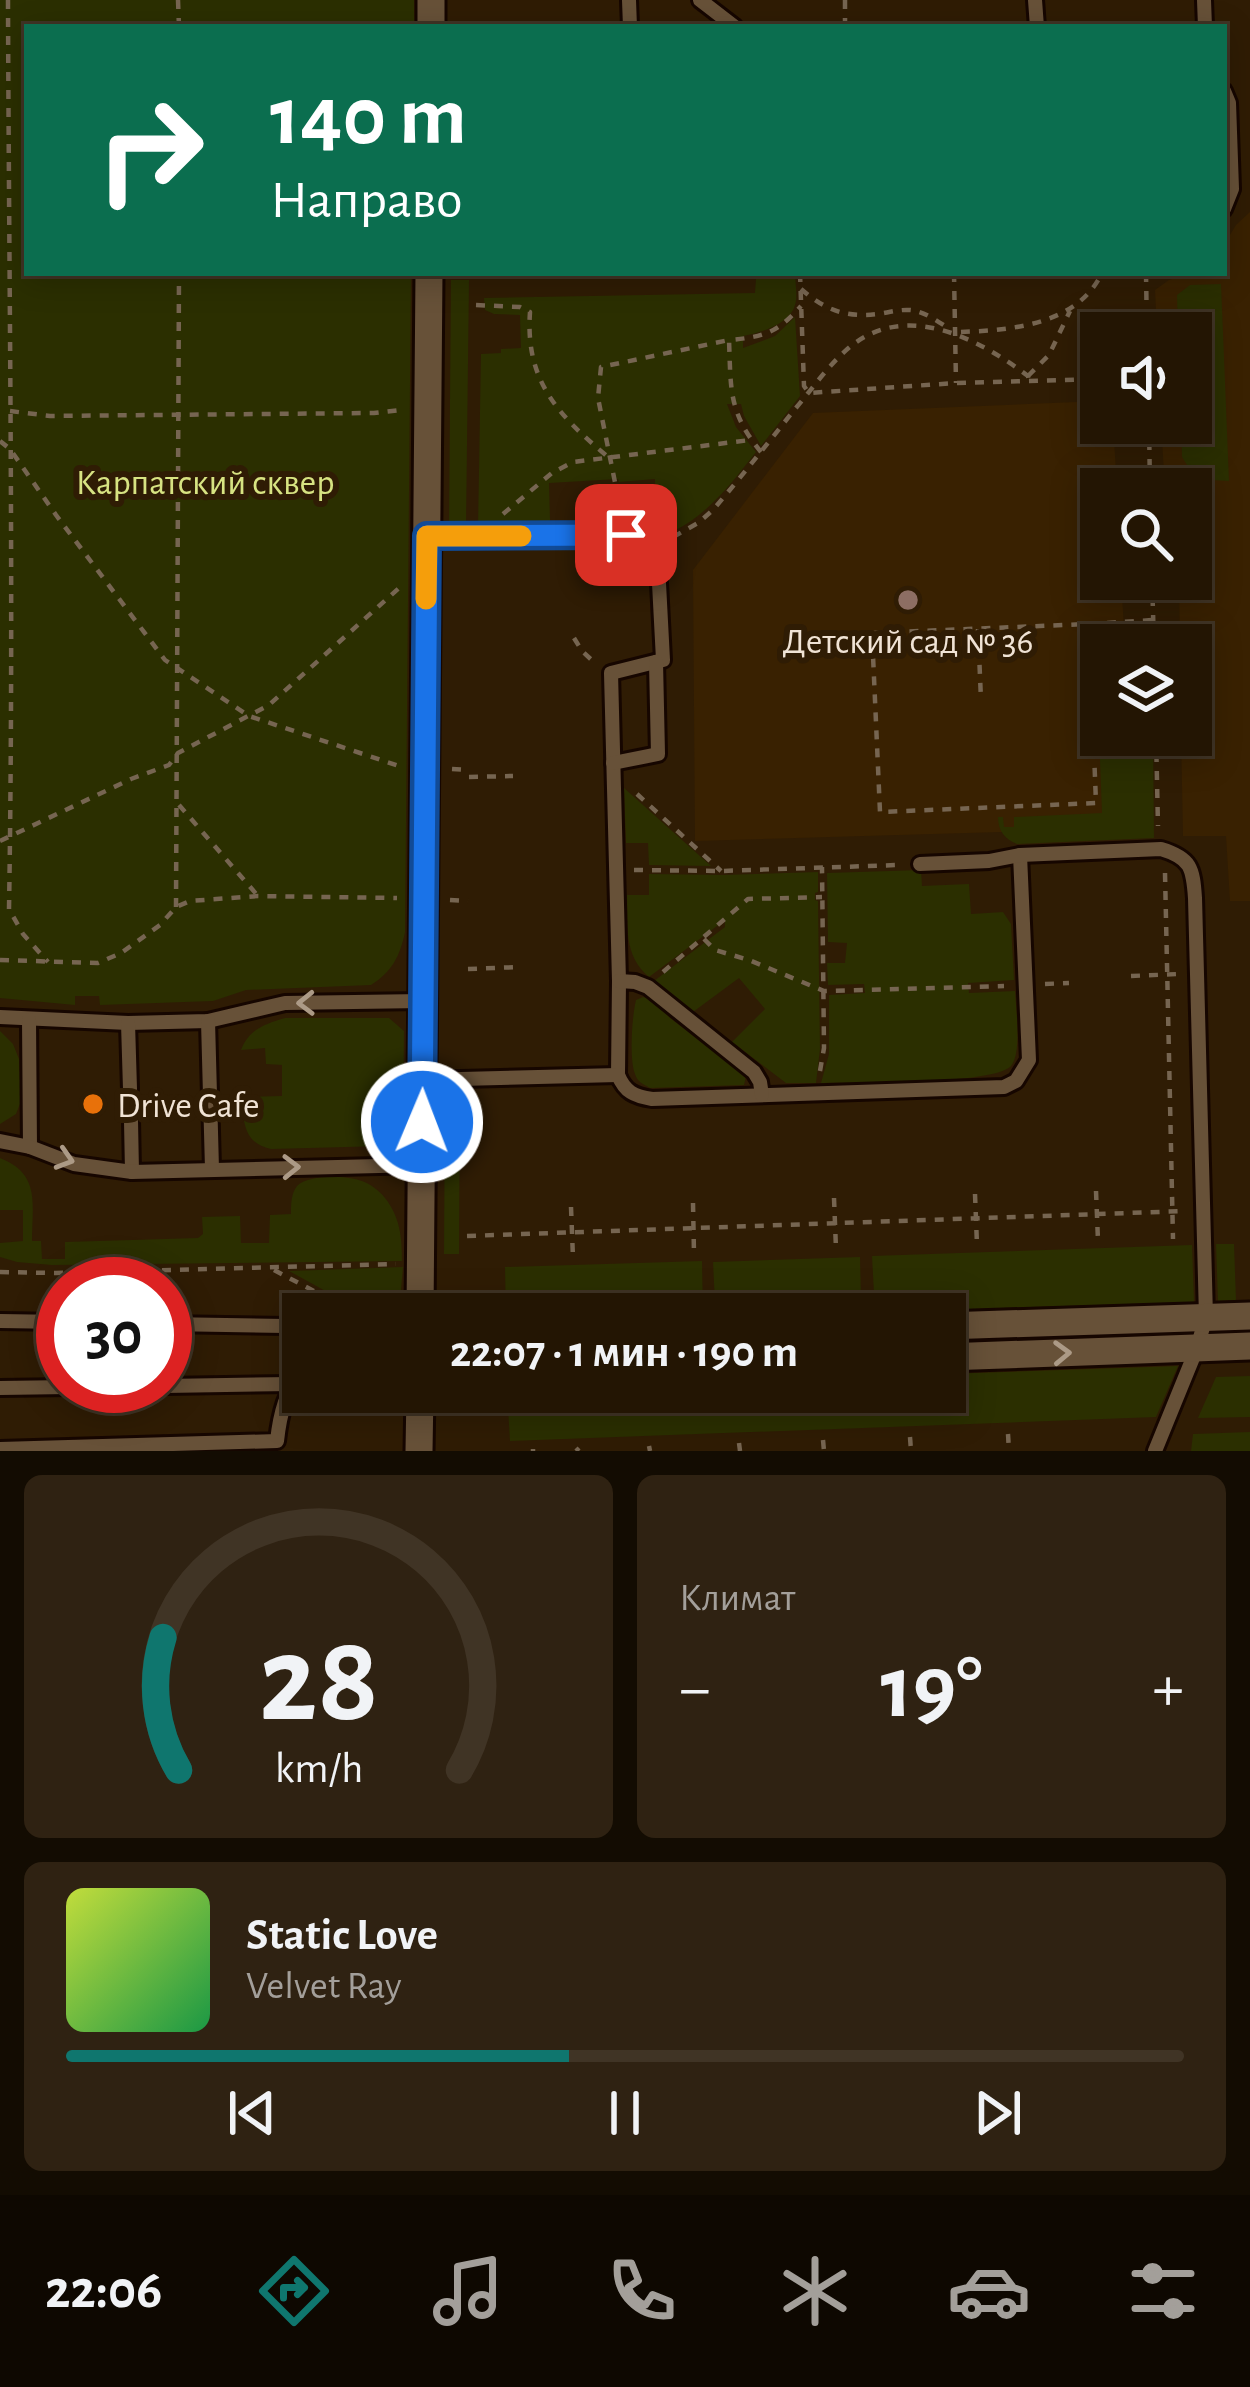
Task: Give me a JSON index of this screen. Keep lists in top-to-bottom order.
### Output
{
  "parks": ["Карпатский сквер"],
  "places": ["Детский сад № 36", "Drive Cafe"],
  "page": {
    "turn": ["140 m", "Направо"],
    "limit": "30",
    "trip": "22:07 · 1 мин · 190 m",
    "tile": "Климат",
    "heat": ["−", "19°", "+"],
    "song": ["Static Love", "Velvet Ray"],
    "tabs": "22:06",
    "gauge": ["28", "km/h"]
  }
}
